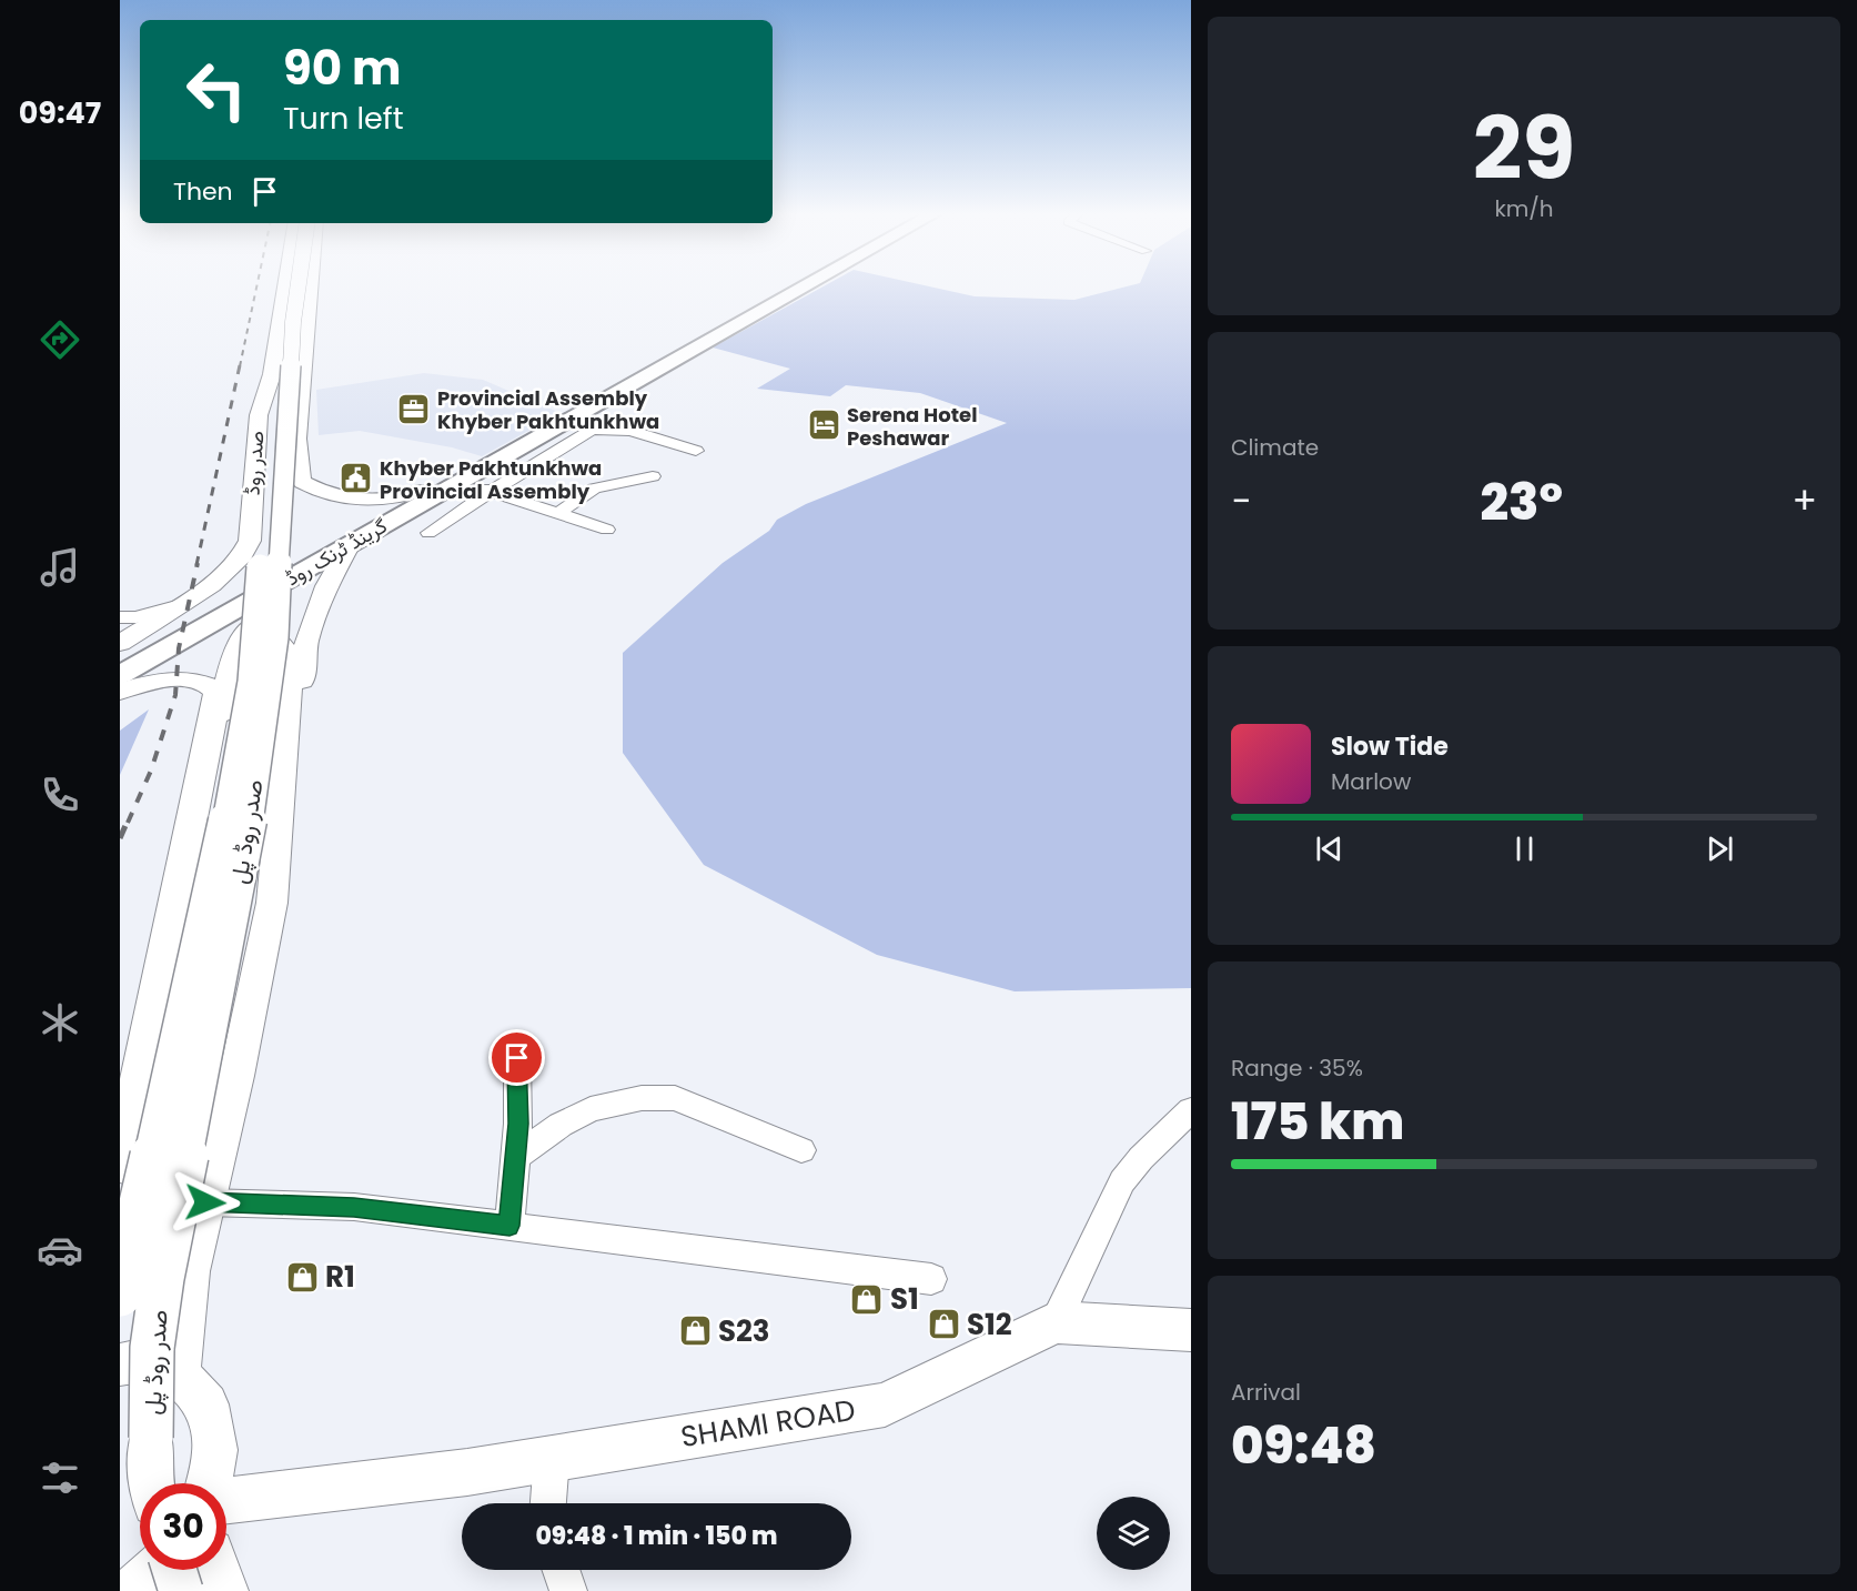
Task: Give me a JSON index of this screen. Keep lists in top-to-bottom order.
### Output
{
  "streets": {
    "highway": ["گرینڈ ٹرنک روڈ"],
    "main road": ["صدر روڈ", "صدر روڈ پل", "SHAMI ROAD"]
  },
  "crossings": [
    ["صدر روڈ", "گرینڈ ٹرنک روڈ"],
    ["صدر روڈ", "صدر روڈ پل"]
  ],
  "places": {
    "office": ["Provincial Assembly Khyber Pakhtunkhwa"],
    "hotel": ["Serena Hotel Peshawar"],
    "public building": ["Khyber Pakhtunkhwa Provincial Assembly"],
    "shop": [
      "R1",
      "S1",
      "S12",
      "S23"
    ]
  },
  "page": {
    "tabs": "09:47",
    "tile": [
      ["29", "km/h"],
      "Climate",
      ["Range · 35%", "175 km"],
      ["Arrival", "09:48"]
    ],
    "turn": ["90 m", "Turn left"],
    "then": "Then",
    "heat": ["−", "23°", "+"],
    "song": ["Slow Tide", "Marlow"],
    "limit": "30",
    "trip": "09:48 · 1 min · 150 m"
  }
}
